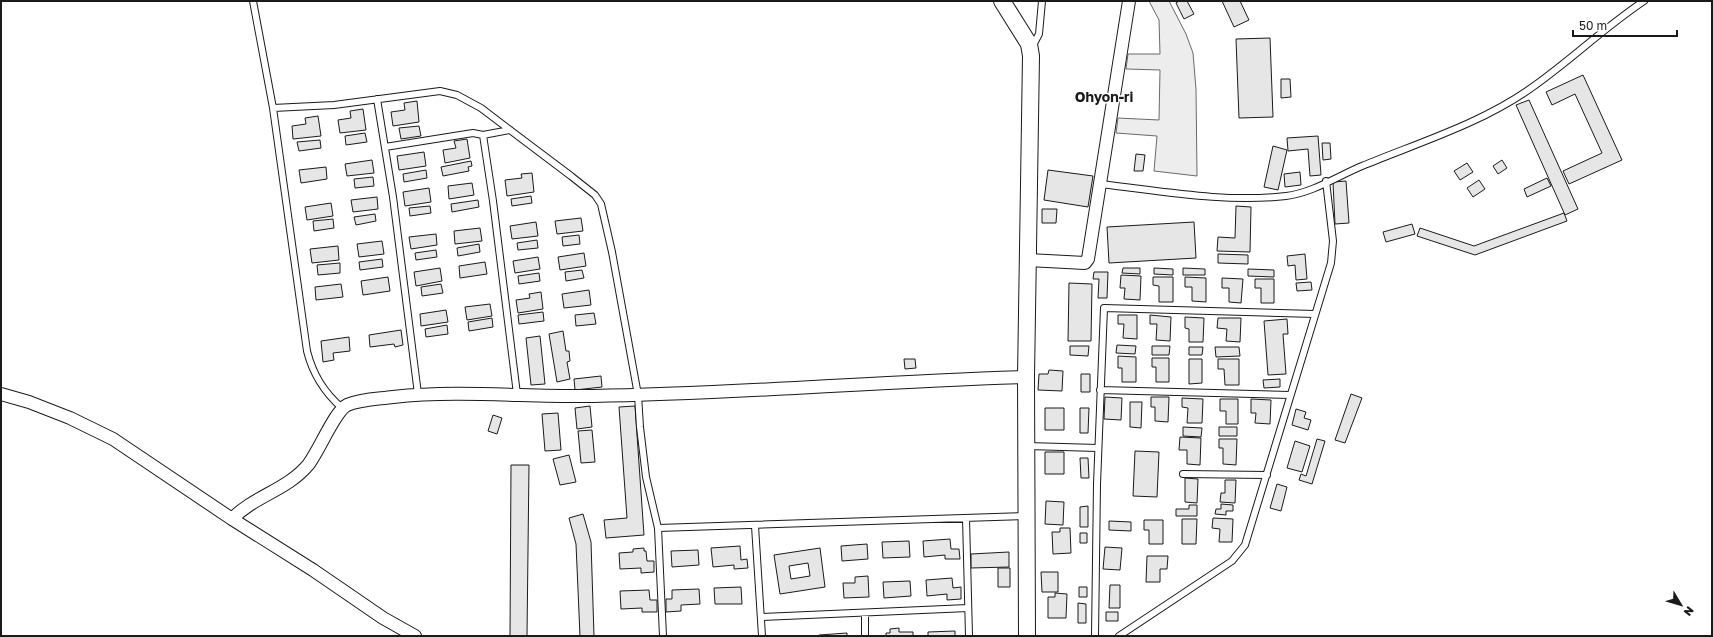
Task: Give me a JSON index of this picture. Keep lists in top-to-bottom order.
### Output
{
  "districts": ["Ohyon-ri"],
  "scale_bar": "50 m",
  "north": "bottom right"
}
